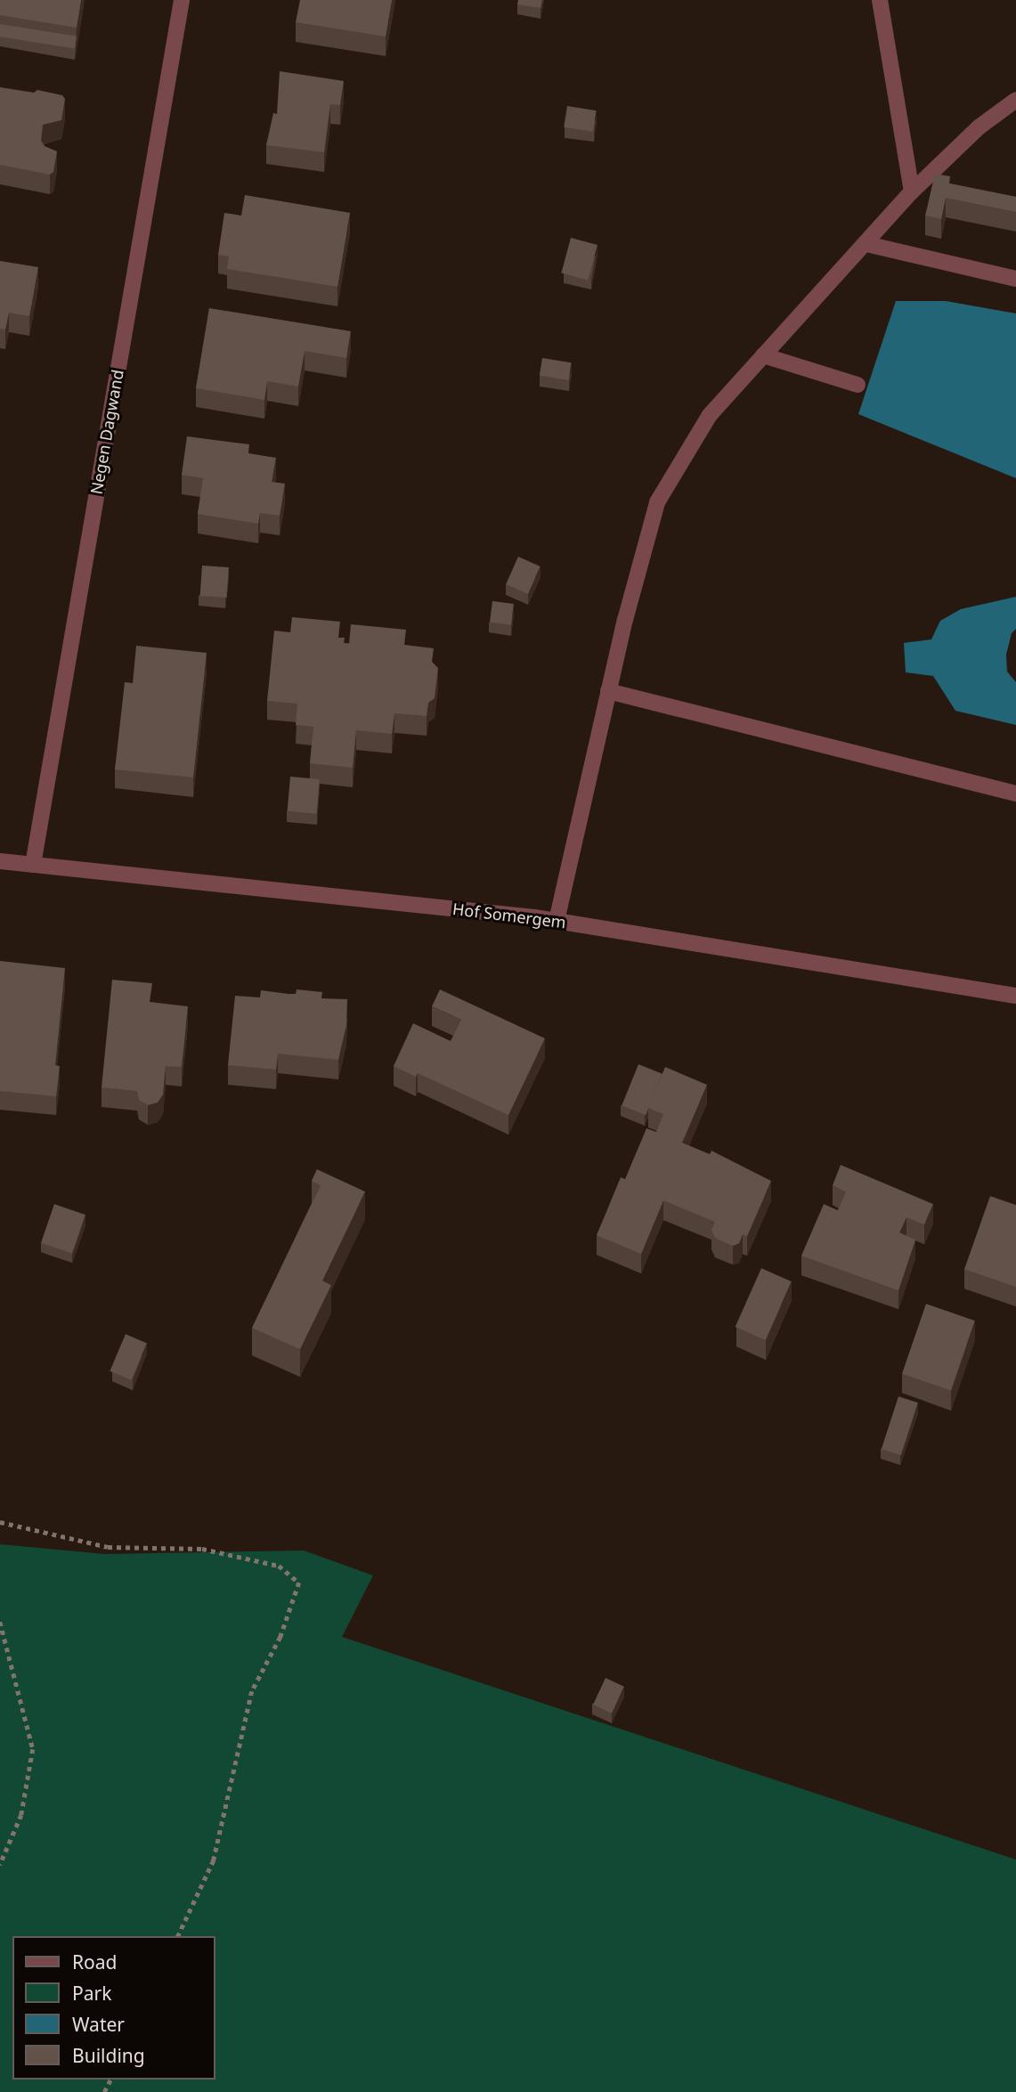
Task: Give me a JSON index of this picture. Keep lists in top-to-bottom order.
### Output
{
  "streets": {
    "street": ["Negen Dagwand", "Hof Somergem"]
  },
  "crossings": [
    ["Negen Dagwand", "Hof Somergem"]
  ],
  "legend": [
    "Road",
    "Park",
    "Water",
    "Building"
  ]
}
